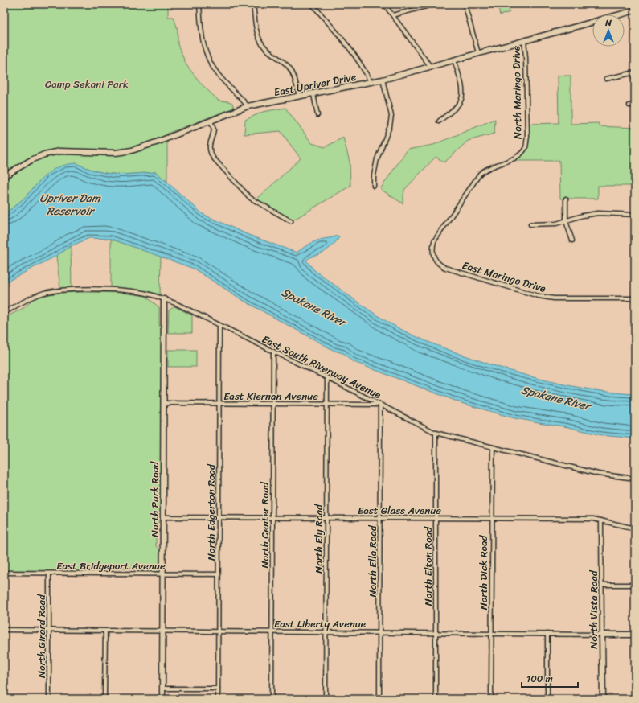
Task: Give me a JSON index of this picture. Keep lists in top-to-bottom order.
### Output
{
  "streets": {
    "main road": [
      "East Upriver Drive",
      "North Park Road",
      "North Vista Road",
      "East Liberty Avenue"
    ],
    "street": [
      "North Maringo Drive",
      "East Maringo Drive",
      "East South Riverway Avenue",
      "East Kiernan Avenue",
      "East Glass Avenue",
      "North Edgerton Road",
      "North Center Road",
      "North Ely Road",
      "North Ella Road",
      "East Bridgeport Avenue",
      "North Elton Road",
      "North Dick Road",
      "North Girard Road"
    ]
  },
  "crossings": [
    ["East Upriver Drive", "North Maringo Drive"],
    ["North Maringo Drive", "East Maringo Drive"],
    ["East South Riverway Avenue", "East Kiernan Avenue"],
    ["East South Riverway Avenue", "North Park Road"],
    ["East South Riverway Avenue", "North Edgerton Road"],
    ["East South Riverway Avenue", "North Center Road"],
    ["East South Riverway Avenue", "North Ely Road"],
    ["East South Riverway Avenue", "North Ella Road"],
    ["East South Riverway Avenue", "North Elton Road"],
    ["East South Riverway Avenue", "North Dick Road"],
    ["East Kiernan Avenue", "North Park Road"],
    ["East Kiernan Avenue", "North Edgerton Road"],
    ["East Kiernan Avenue", "North Center Road"],
    ["East Kiernan Avenue", "North Ely Road"],
    ["East Kiernan Avenue", "North Ella Road"],
    ["North Park Road", "East Glass Avenue"],
    ["North Park Road", "East Bridgeport Avenue"],
    ["North Park Road", "East Liberty Avenue"],
    ["East Glass Avenue", "North Edgerton Road"],
    ["East Glass Avenue", "North Center Road"],
    ["East Glass Avenue", "North Ely Road"],
    ["East Glass Avenue", "North Ella Road"],
    ["East Glass Avenue", "North Elton Road"],
    ["East Glass Avenue", "North Dick Road"],
    ["East Glass Avenue", "North Vista Road"],
    ["North Edgerton Road", "East Bridgeport Avenue"],
    ["North Edgerton Road", "East Liberty Avenue"],
    ["North Center Road", "East Liberty Avenue"],
    ["North Ely Road", "East Liberty Avenue"],
    ["North Ella Road", "East Liberty Avenue"],
    ["East Bridgeport Avenue", "North Girard Road"],
    ["North Elton Road", "East Liberty Avenue"],
    ["North Dick Road", "East Liberty Avenue"],
    ["North Vista Road", "East Liberty Avenue"],
    ["East Liberty Avenue", "North Girard Road"]
  ],
  "water": ["Upriver Dam Reservoir", "Spokane River"],
  "parks": ["Camp Sekani Park"],
  "scale_bar": "100 m",
  "north": "top"
}
